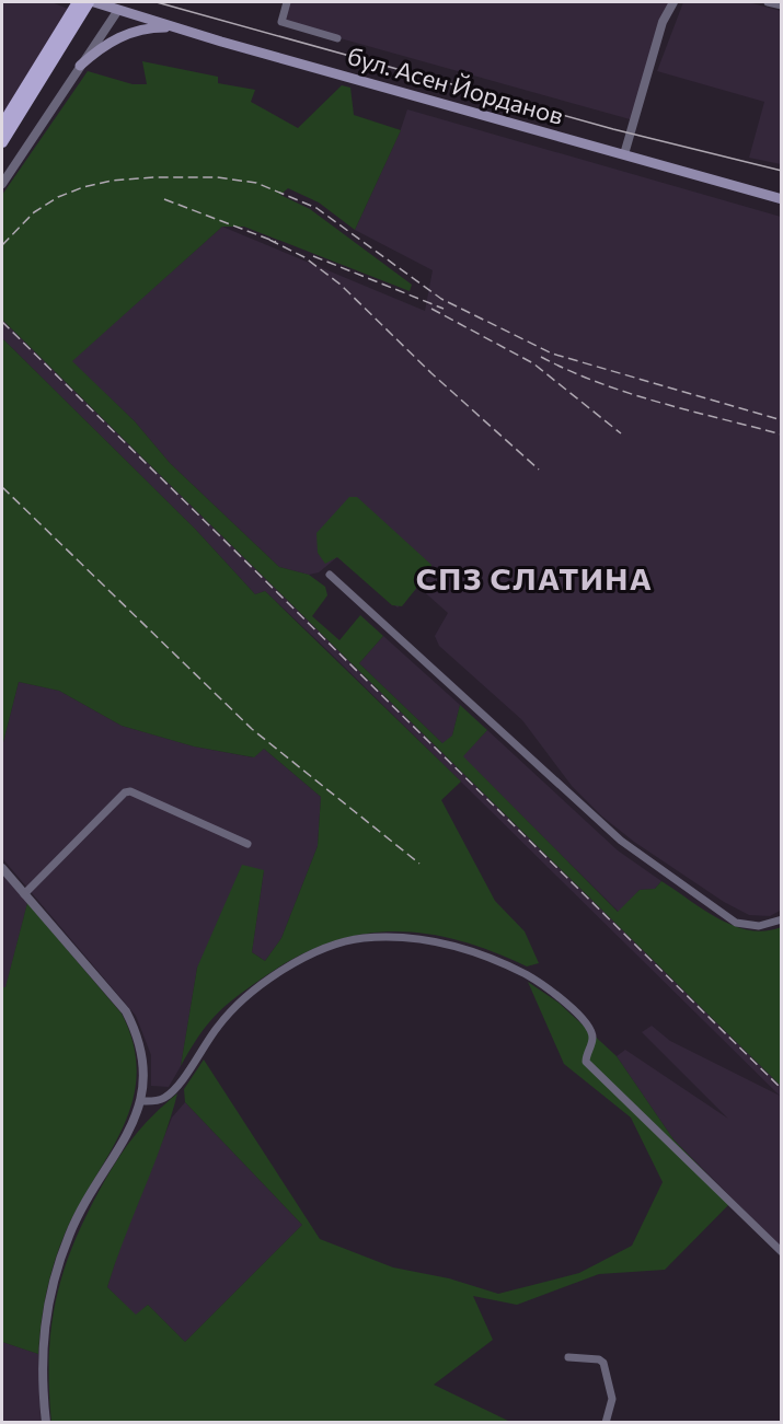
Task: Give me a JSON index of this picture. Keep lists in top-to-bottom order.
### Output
{
  "streets": {
    "main road": ["бул. Асен Йорданов"]
  },
  "districts": ["СПЗ СЛАТИНА"]
}
